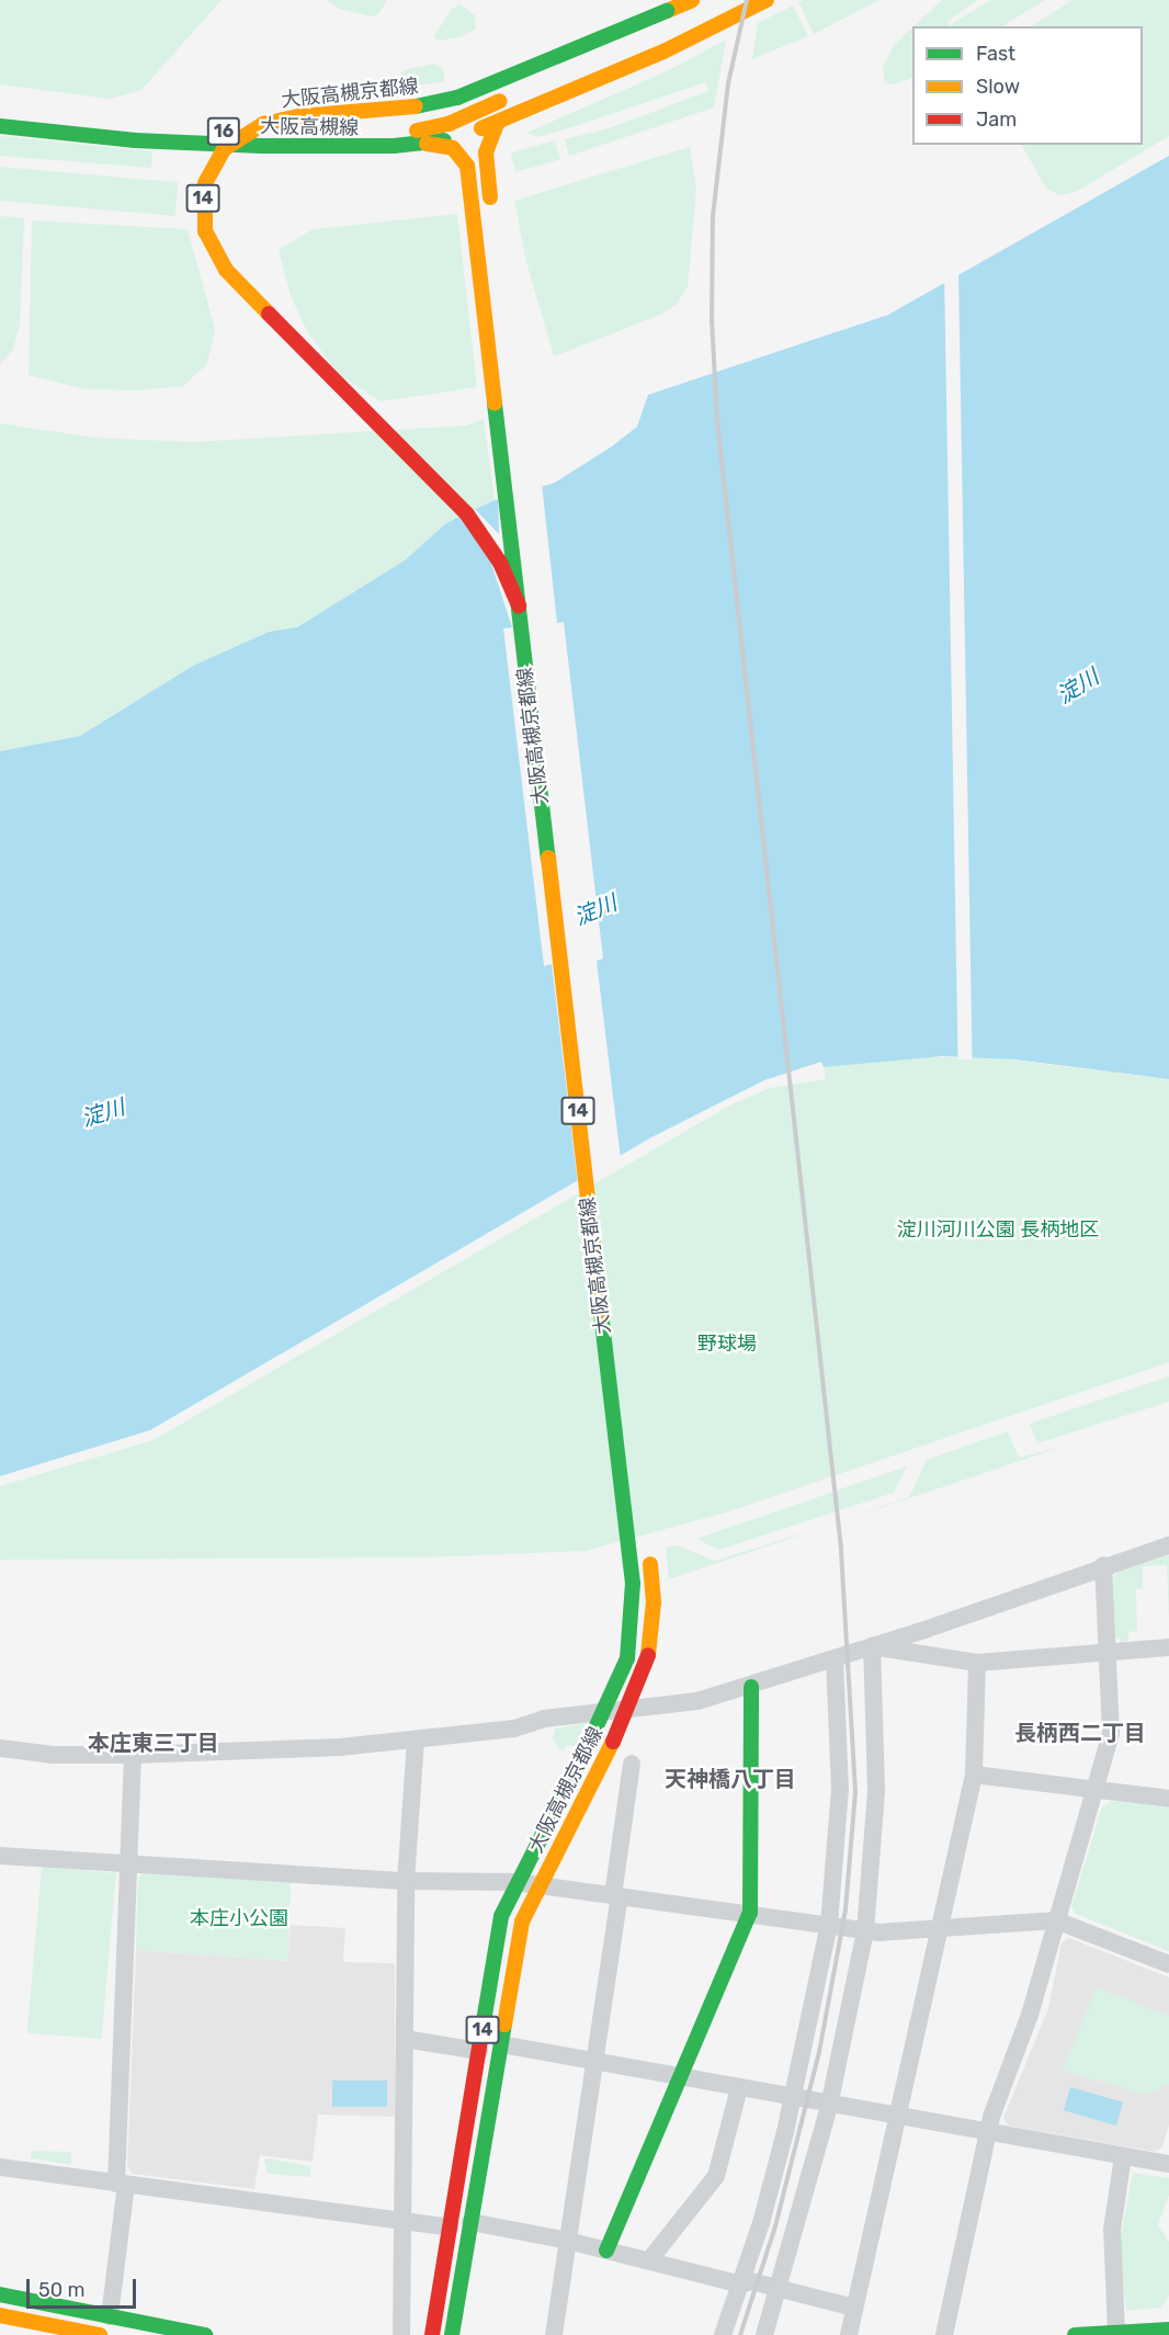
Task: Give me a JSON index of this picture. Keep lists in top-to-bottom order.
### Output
{
  "streets": {
    "main road": [
      "大阪高槻京都線",
      "大阪高槻線",
      "16",
      "14"
    ]
  },
  "crossings": [
    ["大阪高槻京都線", "大阪高槻線"]
  ],
  "districts": ["長柄西二丁目", "本庄東三丁目", "天神橋八丁目"],
  "water": ["淀川"],
  "parks": ["淀川河川公園 長柄地区", "野球場", "本庄小公園"],
  "legend": ["Fast", "Slow", "Jam"],
  "scale_bar": "50 m"
}
